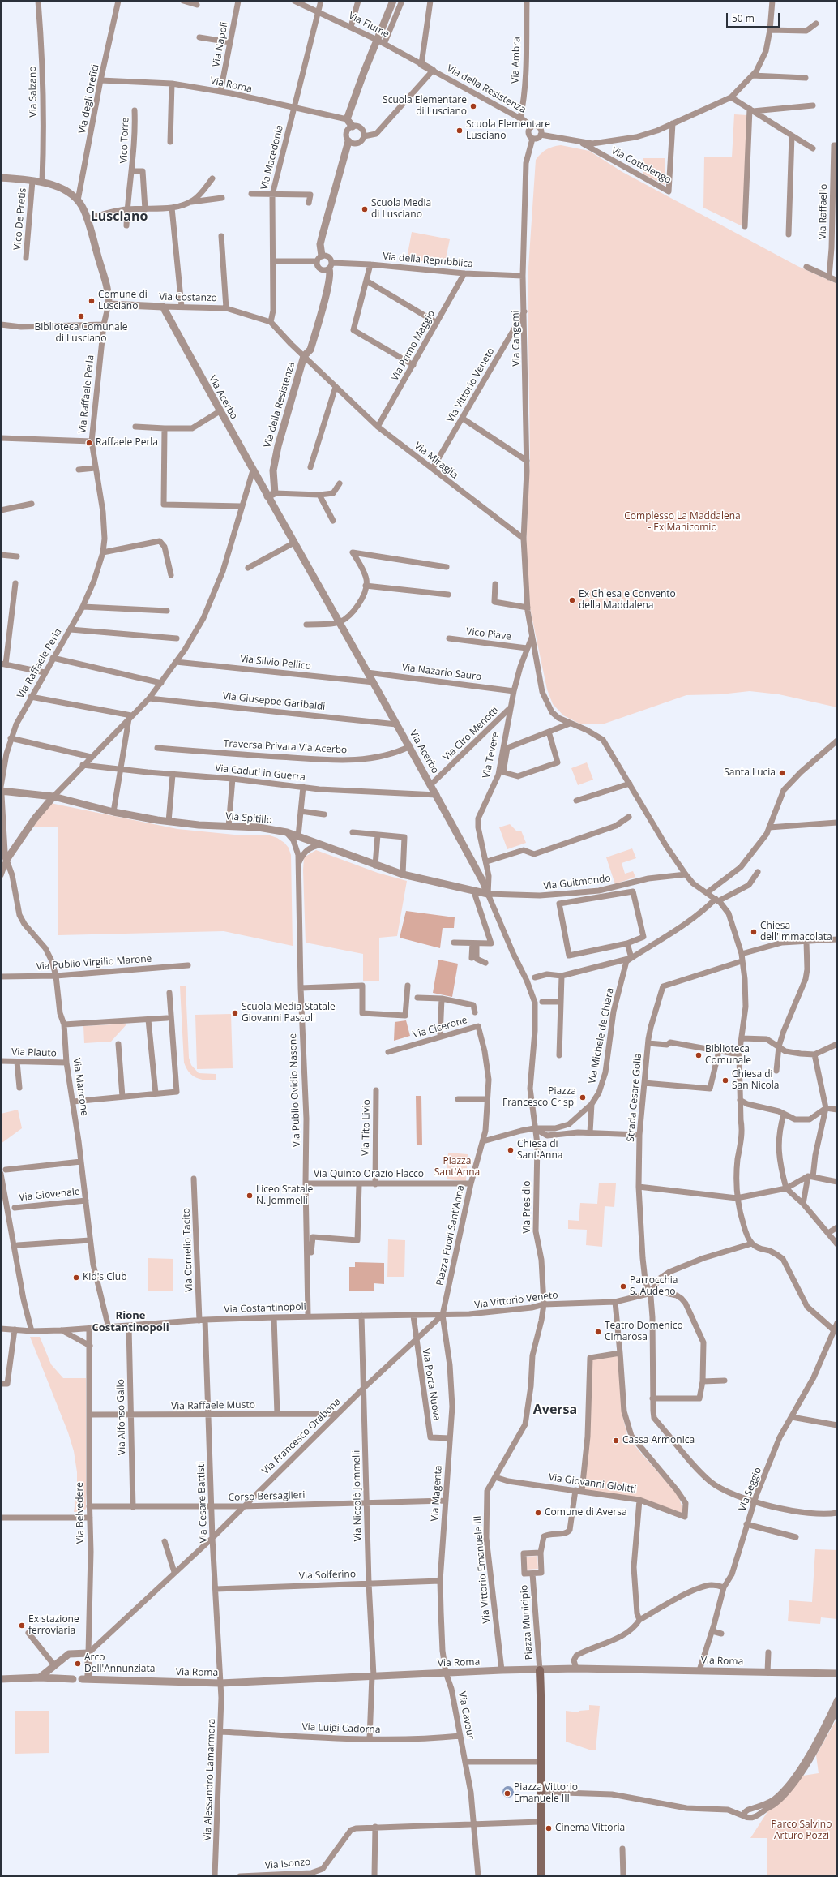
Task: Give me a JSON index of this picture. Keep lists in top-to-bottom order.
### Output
{
  "streets": {
    "street": [
      "Via Fiume",
      "Via Napoli",
      "Via Ambra",
      "Via Roma",
      "Via della Resistenza",
      "Via Salzano",
      "Via degli Orefici",
      "Vico Torre",
      "Via Macedonia",
      "Via Cottolengo",
      "Via Raffaello",
      "Vico De Pretis",
      "Via della Repubblica",
      "Via Costanzo",
      "Via Cangemi",
      "Via Primo Maggio",
      "Via Vittorio Veneto",
      "Via Raffaele Perla",
      "Via Acerbo",
      "Via Miraglia",
      "Vico Piave",
      "Via Silvio Pellico",
      "Via Nazario Sauro",
      "Via Giuseppe Garibaldi",
      "Via Ciro Menotti",
      "Traversa Privata Via Acerbo",
      "Via Tevere",
      "Via Caduti in Guerra",
      "Via Spitillo",
      "Via Guitmondo",
      "Via Publio Virgilio Marone",
      "Via Cicerone",
      "Via Michele de Chiara",
      "Via Plauto",
      "Via Mancone",
      "Via Publio Ovidio Nasone",
      "Strada Cesare Golia",
      "Via Tito Livio",
      "Via Quinto Orazio Flacco",
      "Via Giovenale",
      "Via Presidio",
      "Piazza Fuori Sant'Anna",
      "Via Cornelio Tacito",
      "Via Costantinopoli",
      "Via Porta Nuova",
      "Via Raffaele Musto",
      "Via Alfonso Gallo",
      "Via Francesco Orabona",
      "Via Giovanni Giolitti",
      "Via Seggio",
      "Via Magenta",
      "Via Niccolò Jommelli",
      "Corso Bersaglieri",
      "Via Cesare Battisti",
      "Via Belvedere",
      "Via Vittorio Emanuele III",
      "Via Solferino",
      "Piazza Municipio",
      "Via Cavour",
      "Via Luigi Cadorna",
      "Via Alessandro Lamarmora",
      "Via Isonzo"
    ]
  },
  "crossings": [
    ["Via Fiume", "Via della Resistenza"],
    ["Via Fiume", "Via Macedonia"],
    ["Via Napoli", "Via Roma"],
    ["Via Ambra", "Via della Resistenza"],
    ["Via Roma", "Via degli Orefici"],
    ["Via Roma", "Via Macedonia"],
    ["Via Roma", "Via Seggio"],
    ["Via Roma", "Via Magenta"],
    ["Via Roma", "Via Niccolò Jommelli"],
    ["Via Roma", "Via Cesare Battisti"],
    ["Via Roma", "Via Belvedere"],
    ["Via Roma", "Via Vittorio Emanuele III"],
    ["Via Roma", "Piazza Municipio"],
    ["Via Roma", "Via Cavour"],
    ["Via Roma", "Via Alessandro Lamarmora"],
    ["Via della Resistenza", "Via Cottolengo"],
    ["Via della Resistenza", "Via della Repubblica"],
    ["Via della Resistenza", "Via Cangemi"],
    ["Via della Resistenza", "Via Miraglia"],
    ["Via Macedonia", "Via Costanzo"],
    ["Via Macedonia", "Via Miraglia"],
    ["Via Cottolengo", "Via Cangemi"],
    ["Via della Repubblica", "Via Cangemi"],
    ["Via della Repubblica", "Via Primo Maggio"],
    ["Via Costanzo", "Via Raffaele Perla"],
    ["Via Costanzo", "Via Acerbo"],
    ["Via Costanzo", "Via Miraglia"],
    ["Via Cangemi", "Via Vittorio Veneto"],
    ["Via Cangemi", "Via Miraglia"],
    ["Via Primo Maggio", "Via Miraglia"],
    ["Via Vittorio Veneto", "Via Miraglia"],
    ["Via Vittorio Veneto", "Strada Cesare Golia"],
    ["Via Vittorio Veneto", "Via Presidio"],
    ["Via Vittorio Veneto", "Piazza Fuori Sant'Anna"],
    ["Via Vittorio Veneto", "Via Costantinopoli"],
    ["Via Vittorio Veneto", "Via Francesco Orabona"],
    ["Via Vittorio Veneto", "Via Magenta"],
    ["Via Vittorio Veneto", "Via Vittorio Emanuele III"],
    ["Via Acerbo", "Via Silvio Pellico"],
    ["Via Acerbo", "Via Nazario Sauro"],
    ["Via Acerbo", "Via Giuseppe Garibaldi"],
    ["Via Acerbo", "Via Ciro Menotti"],
    ["Via Acerbo", "Traversa Privata Via Acerbo"],
    ["Via Acerbo", "Via Tevere"],
    ["Via Acerbo", "Via Caduti in Guerra"],
    ["Via Acerbo", "Via Spitillo"],
    ["Via Acerbo", "Via Guitmondo"],
    ["Via Acerbo", "Via Presidio"],
    ["Vico Piave", "Via Tevere"],
    ["Via Nazario Sauro", "Via Tevere"],
    ["Via Ciro Menotti", "Via Tevere"],
    ["Via Tevere", "Via Spitillo"],
    ["Via Tevere", "Via Guitmondo"],
    ["Via Tevere", "Via Presidio"],
    ["Via Spitillo", "Via Guitmondo"],
    ["Via Spitillo", "Via Publio Ovidio Nasone"],
    ["Via Spitillo", "Via Presidio"],
    ["Via Guitmondo", "Via Presidio"],
    ["Via Publio Virgilio Marone", "Via Mancone"],
    ["Via Cicerone", "Piazza Fuori Sant'Anna"],
    ["Via Plauto", "Via Mancone"],
    ["Via Mancone", "Via Giovenale"],
    ["Via Mancone", "Via Costantinopoli"],
    ["Via Publio Ovidio Nasone", "Via Quinto Orazio Flacco"],
    ["Via Publio Ovidio Nasone", "Via Costantinopoli"],
    ["Strada Cesare Golia", "Via Seggio"],
    ["Via Tito Livio", "Via Quinto Orazio Flacco"],
    ["Via Quinto Orazio Flacco", "Piazza Fuori Sant'Anna"],
    ["Via Presidio", "Via Vittorio Emanuele III"],
    ["Piazza Fuori Sant'Anna", "Via Costantinopoli"],
    ["Piazza Fuori Sant'Anna", "Via Francesco Orabona"],
    ["Piazza Fuori Sant'Anna", "Via Magenta"],
    ["Via Cornelio Tacito", "Via Costantinopoli"],
    ["Via Costantinopoli", "Via Porta Nuova"],
    ["Via Costantinopoli", "Via Alfonso Gallo"],
    ["Via Costantinopoli", "Via Francesco Orabona"],
    ["Via Costantinopoli", "Via Magenta"],
    ["Via Costantinopoli", "Via Niccolò Jommelli"],
    ["Via Costantinopoli", "Via Cesare Battisti"],
    ["Via Costantinopoli", "Via Belvedere"],
    ["Via Porta Nuova", "Via Francesco Orabona"],
    ["Via Porta Nuova", "Via Magenta"],
    ["Via Raffaele Musto", "Via Alfonso Gallo"],
    ["Via Raffaele Musto", "Via Francesco Orabona"],
    ["Via Raffaele Musto", "Via Cesare Battisti"],
    ["Via Raffaele Musto", "Via Belvedere"],
    ["Via Alfonso Gallo", "Corso Bersaglieri"],
    ["Via Francesco Orabona", "Via Magenta"],
    ["Via Francesco Orabona", "Via Niccolò Jommelli"],
    ["Via Francesco Orabona", "Corso Bersaglieri"],
    ["Via Francesco Orabona", "Via Cesare Battisti"],
    ["Via Francesco Orabona", "Via Belvedere"],
    ["Via Giovanni Giolitti", "Via Vittorio Emanuele III"],
    ["Via Giovanni Giolitti", "Piazza Municipio"],
    ["Via Magenta", "Corso Bersaglieri"],
    ["Via Magenta", "Via Solferino"],
    ["Via Magenta", "Via Cavour"],
    ["Via Niccolò Jommelli", "Corso Bersaglieri"],
    ["Via Niccolò Jommelli", "Via Solferino"],
    ["Via Niccolò Jommelli", "Via Luigi Cadorna"],
    ["Corso Bersaglieri", "Via Cesare Battisti"],
    ["Corso Bersaglieri", "Via Belvedere"],
    ["Via Cesare Battisti", "Via Solferino"],
    ["Via Cesare Battisti", "Via Alessandro Lamarmora"],
    ["Via Cavour", "Via Luigi Cadorna"],
    ["Via Luigi Cadorna", "Via Alessandro Lamarmora"]
  ],
  "districts": ["Lusciano", "Rione Costantinopoli", "Aversa"],
  "parks": ["Complesso La Maddalena - Ex Manicomio", "Piazza Sant'Anna", "Parco Salvino Arturo Pozzi"],
  "places": [
    "Scuola Elementare di Lusciano",
    "Scuola Elementare Lusciano",
    "Scuola Media di Lusciano",
    "Comune di Lusciano",
    "Biblioteca Comunale di Lusciano",
    "Raffaele Perla",
    "Ex Chiesa e Convento della Maddalena",
    "Santa Lucia",
    "Chiesa dell'Immacolata",
    "Scuola Media Statale Giovanni Pascoli",
    "Biblioteca Comunale",
    "Chiesa di San Nicola",
    "Piazza Francesco Crispi",
    "Chiesa di Sant'Anna",
    "Liceo Statale N. Jommelli",
    "Kid's Club",
    "Parrocchia S. Audeno",
    "Teatro Domenico Cimarosa",
    "Cassa Armonica",
    "Comune di Aversa",
    "Ex stazione ferroviaria",
    "Arco Dell'Annunziata",
    "Piazza Vittorio Emanuele III",
    "Cinema Vittoria"
  ],
  "scale_bar": "50 m"
}
